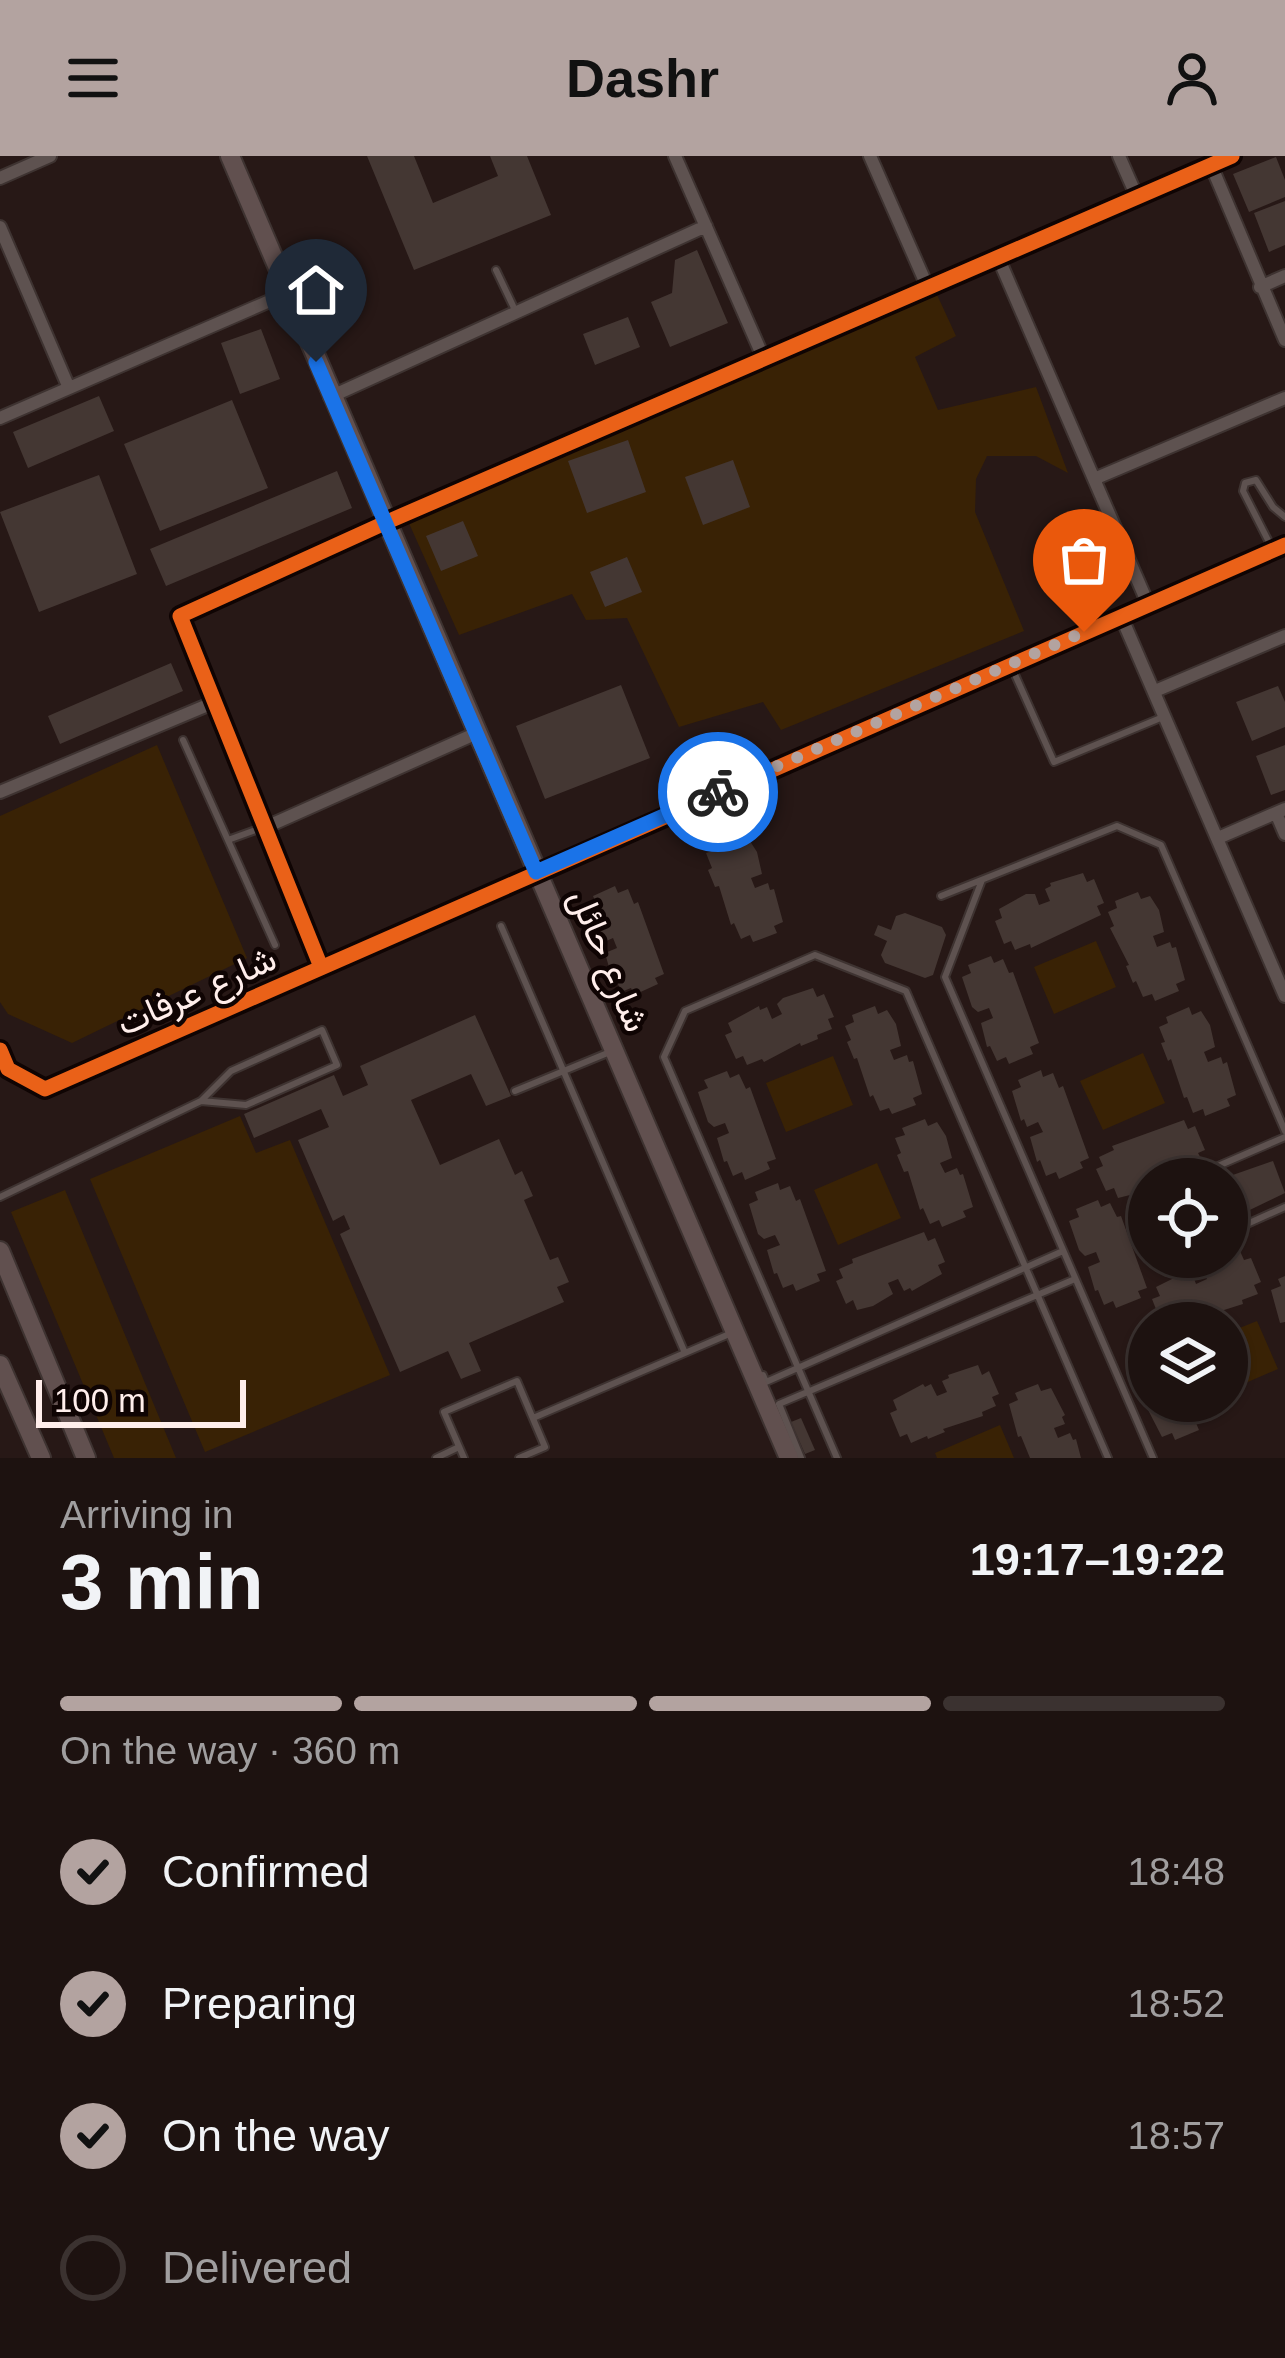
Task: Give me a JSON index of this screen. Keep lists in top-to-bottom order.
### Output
{
  "streets": {
    "main road": ["شارع حائل"],
    "street": ["شارع عرفات"]
  },
  "crossings": [
    ["شارع حائل", "شارع عرفات"]
  ],
  "scale_bar": "100 m",
  "page": {
    "header": "Dashr",
    "scale": "100 m",
    "heading": ["3 min", "Arriving in", "19:17–19:22"],
    "bar": "On the way · 360 m",
    "list": [
      ["Confirmed", "18:48"],
      ["Preparing", "18:52"],
      ["On the way", "18:57"],
      "Delivered"
    ]
  }
}
